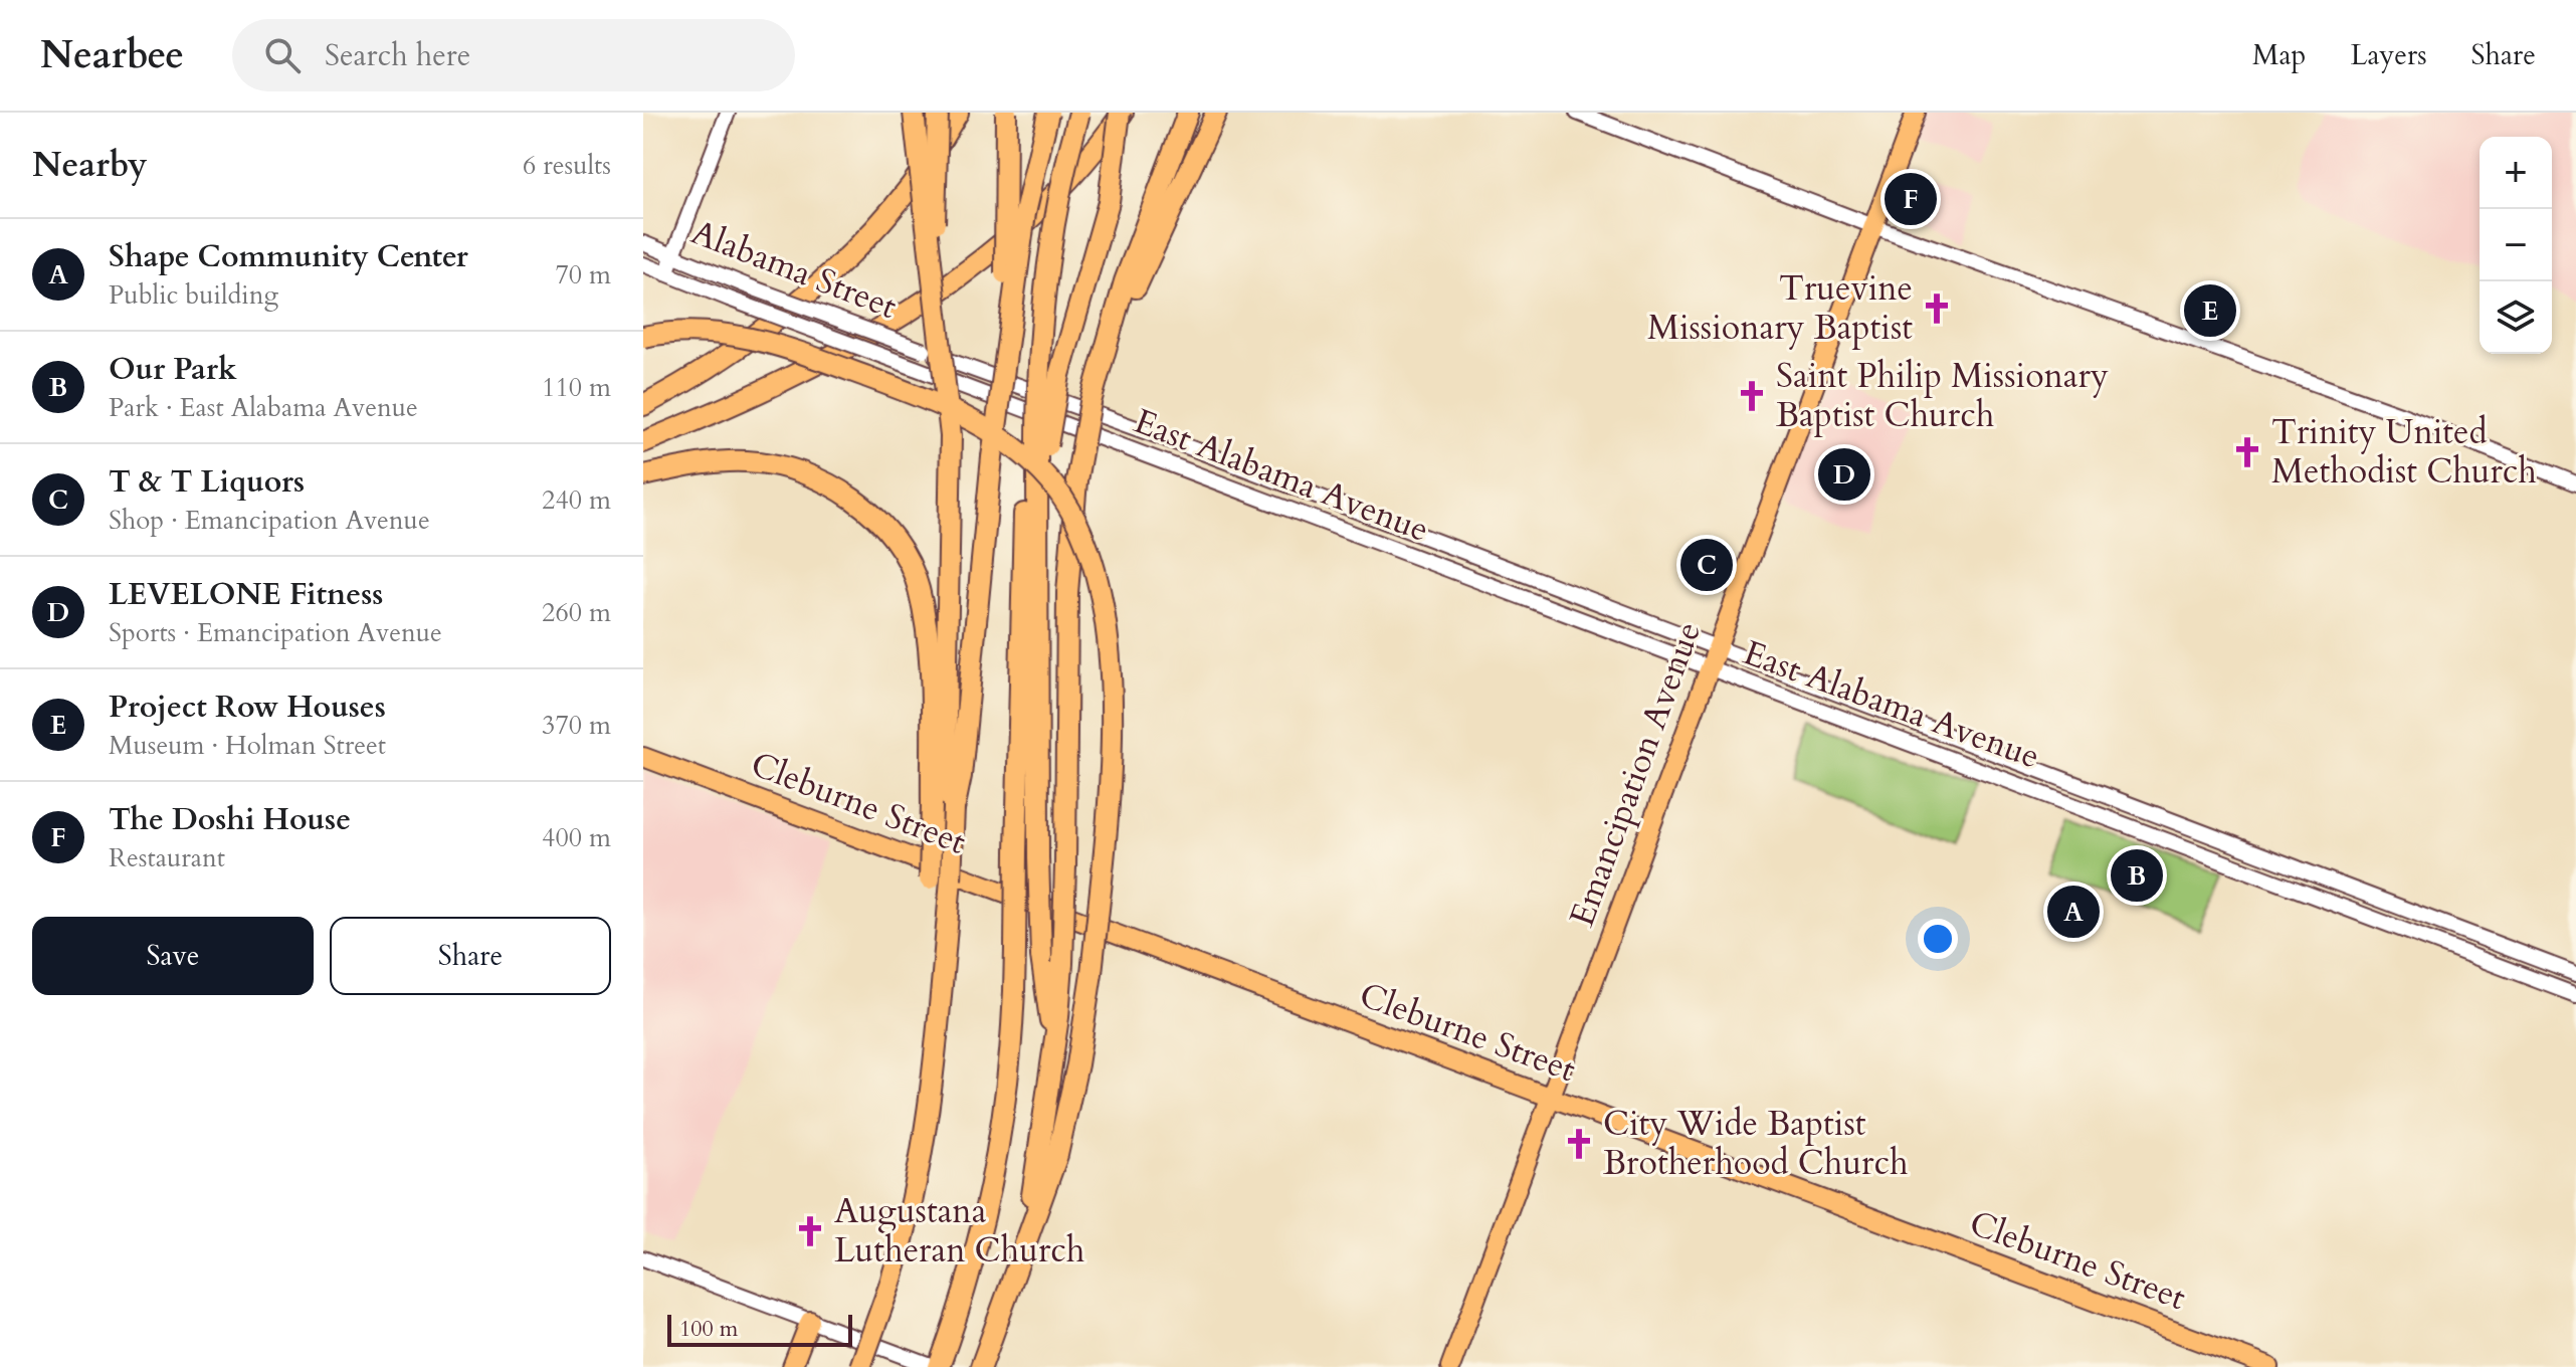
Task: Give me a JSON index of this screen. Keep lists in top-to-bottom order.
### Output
{
  "streets": {
    "main road": ["Emancipation Avenue", "Cleburne Street"],
    "street": ["Alabama Street", "East Alabama Avenue"]
  },
  "crossings": [
    ["Alabama Street", "East Alabama Avenue"],
    ["East Alabama Avenue", "Emancipation Avenue"],
    ["Emancipation Avenue", "Cleburne Street"]
  ],
  "places": {
    "church": [
      "Truevine Missionary Baptist",
      "Saint Philip Missionary Baptist Church",
      "Trinity United Methodist Church",
      "City Wide Baptist Brotherhood Church",
      "Augustana Lutheran Church"
    ]
  },
  "scale_bar": "100 m",
  "page": {
    "header": "Nearbee",
    "search": "Search here",
    "nav": ["Map", "Layers", "Share"],
    "heading": ["Nearby", "6 results"],
    "map_buttons": ["+", "−"],
    "pins": [
      "F",
      "E",
      "D",
      "C",
      "B",
      "A"
    ],
    "list": [
      {
        "mark": "A",
        "name": "Shape Community Center",
        "note": "Public building",
        "value": "70 m"
      },
      {
        "mark": "B",
        "name": "Our Park",
        "note": "Park · East Alabama Avenue",
        "value": "110 m"
      },
      {
        "mark": "C",
        "name": "T & T Liquors",
        "note": "Shop · Emancipation Avenue",
        "value": "240 m"
      },
      {
        "mark": "D",
        "name": "LEVELONE Fitness",
        "note": "Sports · Emancipation Avenue",
        "value": "260 m"
      },
      {
        "mark": "E",
        "name": "Project Row Houses",
        "note": "Museum · Holman Street",
        "value": "370 m"
      },
      {
        "mark": "F",
        "name": "The Doshi House",
        "note": "Restaurant",
        "value": "400 m"
      }
    ],
    "buttons": ["Save", "Share"],
    "scale": "100 m"
  }
}
